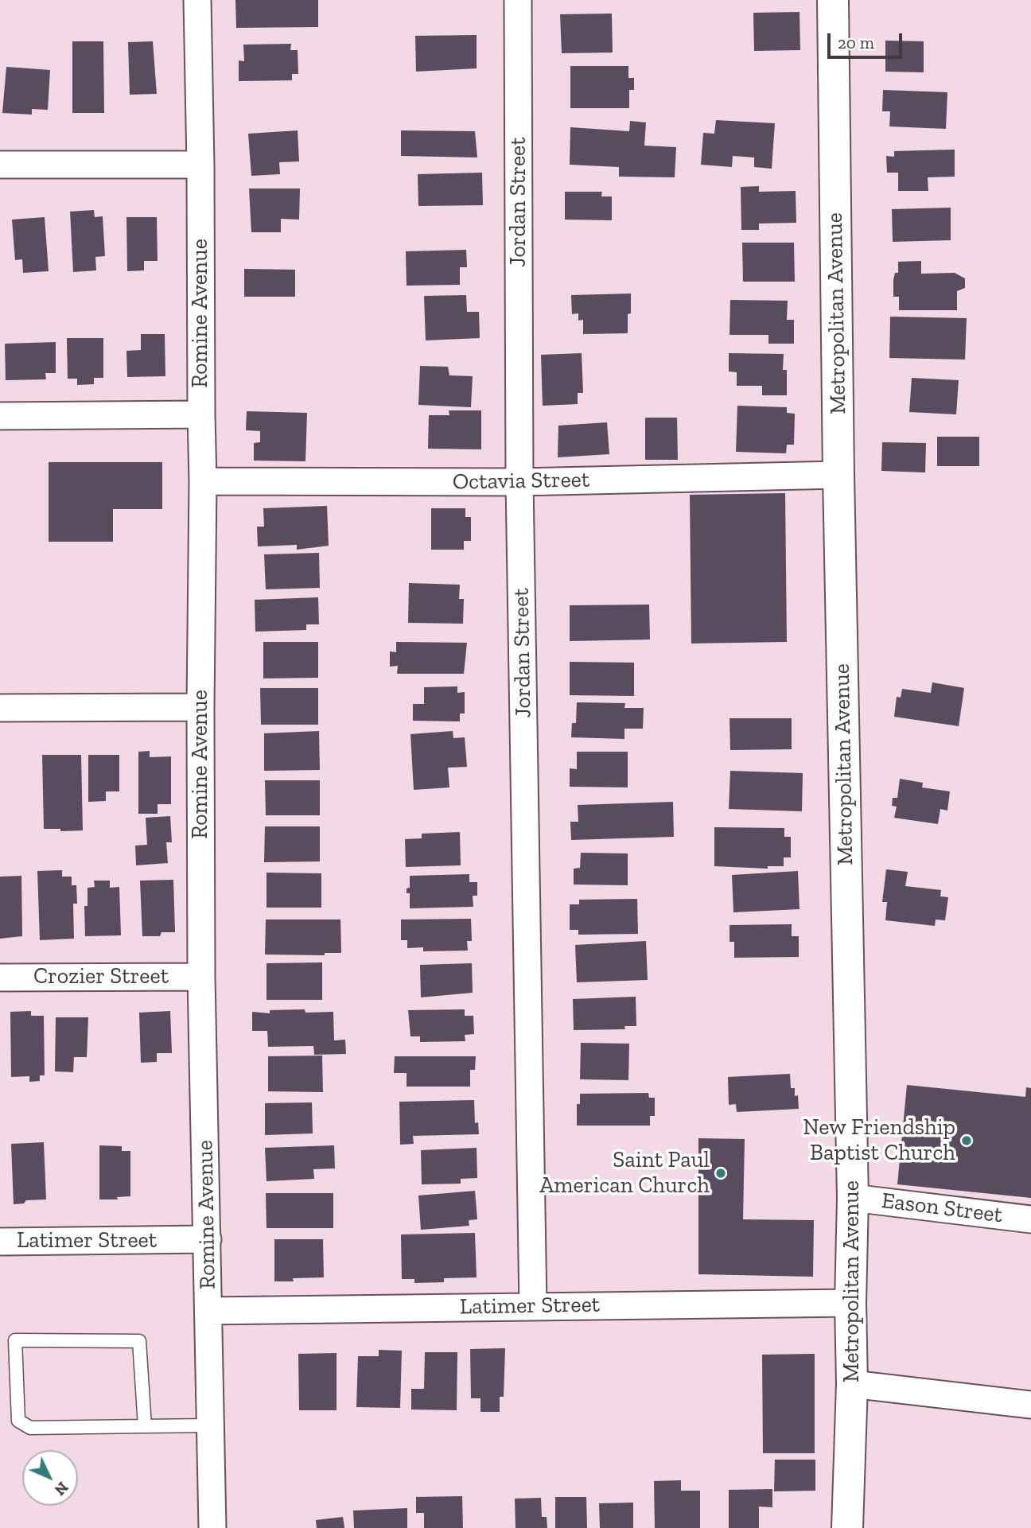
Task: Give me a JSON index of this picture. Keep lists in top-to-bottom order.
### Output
{
  "streets": {
    "street": [
      "Jordan Street",
      "Romine Avenue",
      "Metropolitan Avenue",
      "Octavia Street",
      "Crozier Street",
      "Eason Street",
      "Latimer Street"
    ]
  },
  "crossings": [
    ["Jordan Street", "Octavia Street"],
    ["Jordan Street", "Latimer Street"],
    ["Romine Avenue", "Octavia Street"],
    ["Romine Avenue", "Crozier Street"],
    ["Romine Avenue", "Latimer Street"],
    ["Metropolitan Avenue", "Octavia Street"],
    ["Metropolitan Avenue", "Eason Street"],
    ["Metropolitan Avenue", "Latimer Street"]
  ],
  "places": ["New Friendship Baptist Church", "Saint Paul American Church"],
  "scale_bar": "20 m",
  "north": "bottom right"
}
